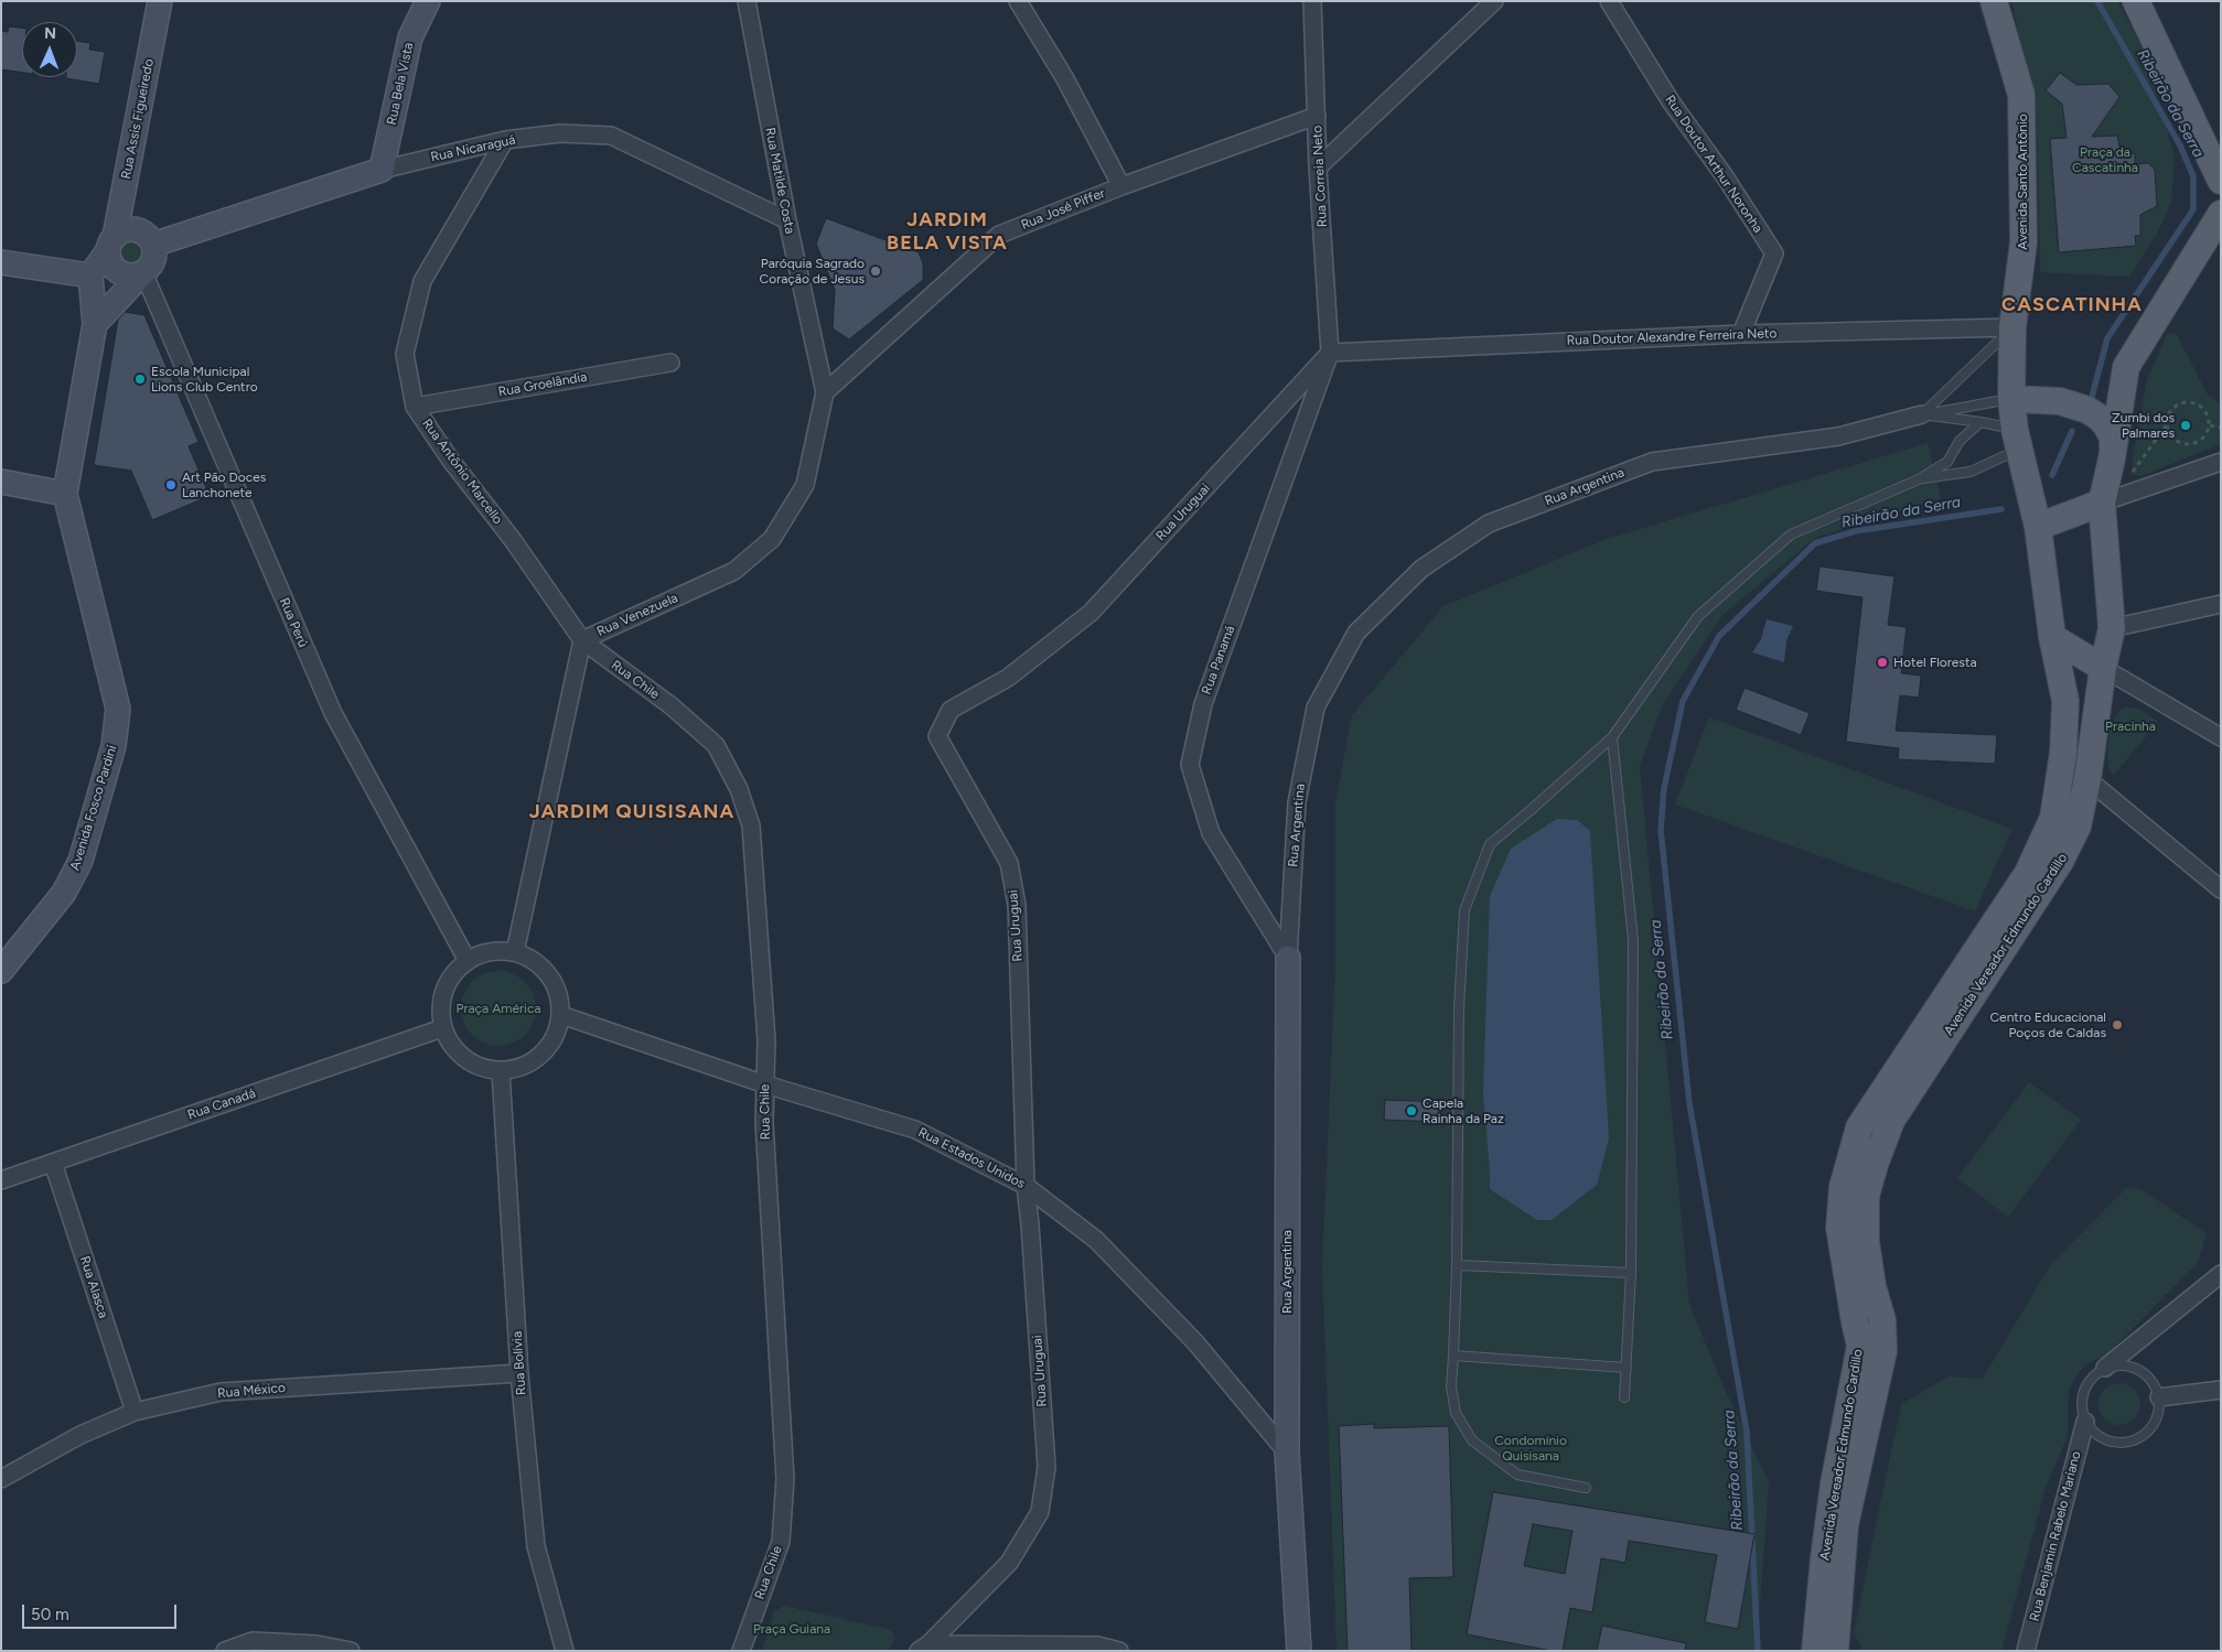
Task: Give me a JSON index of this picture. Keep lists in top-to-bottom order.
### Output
{
  "streets": {
    "main road": ["Avenida Santo Antônio", "Avenida Vereador Edmundo Cardillo"],
    "street": [
      "Rua Bela Vista",
      "Rua Assis Figueiredo",
      "Rua Nicaraguá",
      "Rua Doutor Arthur Noronha",
      "Rua Correia Neto",
      "Rua Matilde Costa",
      "Rua José Piffer",
      "Rua Doutor Alexandre Ferreira Neto",
      "Rua Groelândia",
      "Rua Antônio Marcello",
      "Rua Argentina",
      "Rua Uruguai",
      "Rua Venezuela",
      "Rua Perú",
      "Rua Panamá",
      "Rua Chile",
      "Avenida Fosco Pardini",
      "Rua Canadá",
      "Rua Estados Unidos",
      "Rua Alasca",
      "Rua Bolívia",
      "Rua México",
      "Rua Benjamin Rabelo Mariano"
    ]
  },
  "crossings": [
    ["Rua Bela Vista", "Rua Nicaraguá"],
    ["Rua Assis Figueiredo", "Rua Nicaraguá"],
    ["Rua Assis Figueiredo", "Rua Perú"],
    ["Rua Nicaraguá", "Rua Matilde Costa"],
    ["Rua Nicaraguá", "Rua Antônio Marcello"],
    ["Rua Nicaraguá", "Rua Perú"],
    ["Rua Doutor Arthur Noronha", "Rua Doutor Alexandre Ferreira Neto"],
    ["Rua Correia Neto", "Rua José Piffer"],
    ["Rua Correia Neto", "Rua Doutor Alexandre Ferreira Neto"],
    ["Rua Correia Neto", "Rua Uruguai"],
    ["Rua Correia Neto", "Rua Panamá"],
    ["Rua Matilde Costa", "Rua José Piffer"],
    ["Rua Matilde Costa", "Rua Venezuela"],
    ["Avenida Santo Antônio", "Rua Doutor Alexandre Ferreira Neto"],
    ["Avenida Santo Antônio", "Rua Argentina"],
    ["Avenida Santo Antônio", "Avenida Vereador Edmundo Cardillo"],
    ["Rua José Piffer", "Rua Venezuela"],
    ["Rua Doutor Alexandre Ferreira Neto", "Rua Argentina"],
    ["Rua Doutor Alexandre Ferreira Neto", "Rua Uruguai"],
    ["Rua Doutor Alexandre Ferreira Neto", "Rua Panamá"],
    ["Rua Groelândia", "Rua Antônio Marcello"],
    ["Rua Antônio Marcello", "Rua Venezuela"],
    ["Rua Antônio Marcello", "Rua Chile"],
    ["Rua Argentina", "Rua Panamá"],
    ["Rua Argentina", "Avenida Vereador Edmundo Cardillo"],
    ["Rua Argentina", "Rua Estados Unidos"],
    ["Rua Uruguai", "Rua Panamá"],
    ["Rua Uruguai", "Rua Estados Unidos"],
    ["Rua Venezuela", "Rua Perú"],
    ["Rua Venezuela", "Rua Chile"],
    ["Rua Venezuela", "Rua Canadá"],
    ["Rua Venezuela", "Rua Estados Unidos"],
    ["Rua Venezuela", "Rua Bolívia"],
    ["Rua Perú", "Rua Canadá"],
    ["Rua Perú", "Rua Estados Unidos"],
    ["Rua Perú", "Rua Bolívia"],
    ["Rua Chile", "Rua Estados Unidos"],
    ["Rua Canadá", "Rua Estados Unidos"],
    ["Rua Canadá", "Rua Alasca"],
    ["Rua Canadá", "Rua Bolívia"],
    ["Rua Estados Unidos", "Rua Bolívia"],
    ["Rua Alasca", "Rua México"],
    ["Rua Bolívia", "Rua México"]
  ],
  "districts": ["JARDIM BELA VISTA", "CASCATINHA", "JARDIM QUISISANA"],
  "water": ["Ribeirão da Serra"],
  "parks": [
    "Praça da Cascatinha",
    "Pracinha",
    "Praça América",
    "Condomínio Quisisana",
    "Praça Guiana"
  ],
  "places": [
    "Paróquia Sagrado Coração de Jesus",
    "Escola Municipal Lions Club Centro",
    "Zumbi dos Palmares",
    "Art Pão Doces Lanchonete",
    "Hotel Floresta",
    "Centro Educacional Poços de Caldas",
    "Capela Rainha da Paz"
  ],
  "scale_bar": "50 m",
  "north": "top"
}
